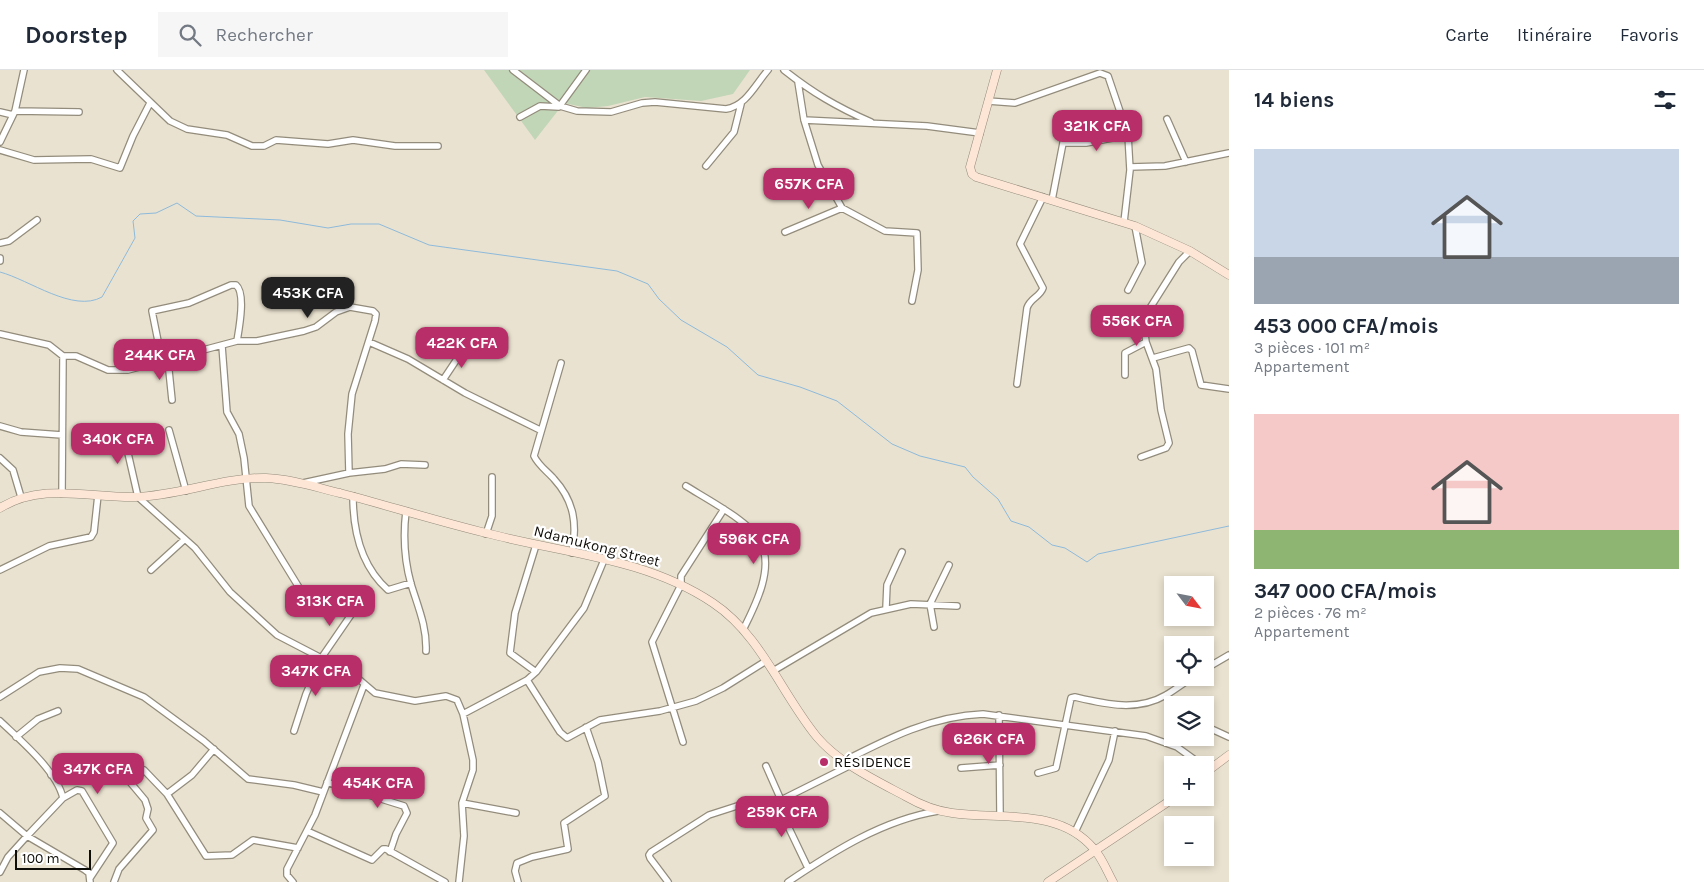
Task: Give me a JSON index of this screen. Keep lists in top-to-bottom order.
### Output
{
  "streets": {
    "main road": ["Ndamukong Street"]
  },
  "places": ["RÉSIDENCE"],
  "scale_bar": "100 m",
  "north": "bottom right",
  "page": {
    "header": "Doorstep",
    "search": "Rechercher",
    "nav": ["Carte", "Itinéraire", "Favoris"],
    "heading": "14 biens",
    "price": [
      "321K CFA",
      "657K CFA",
      "453K CFA",
      "556K CFA",
      "422K CFA",
      "244K CFA",
      "340K CFA",
      "596K CFA",
      "313K CFA",
      "347K CFA",
      "626K CFA",
      "347K CFA",
      "454K CFA",
      "259K CFA"
    ],
    "list": [
      {
        "name": "453 000 CFA/mois",
        "note": "3 pièces · 101 m² · Appartement"
      },
      {
        "name": "347 000 CFA/mois",
        "note": "2 pièces · 76 m² · Appartement"
      }
    ],
    "map_buttons": ["+", "−"],
    "scale": "100 m"
  }
}
